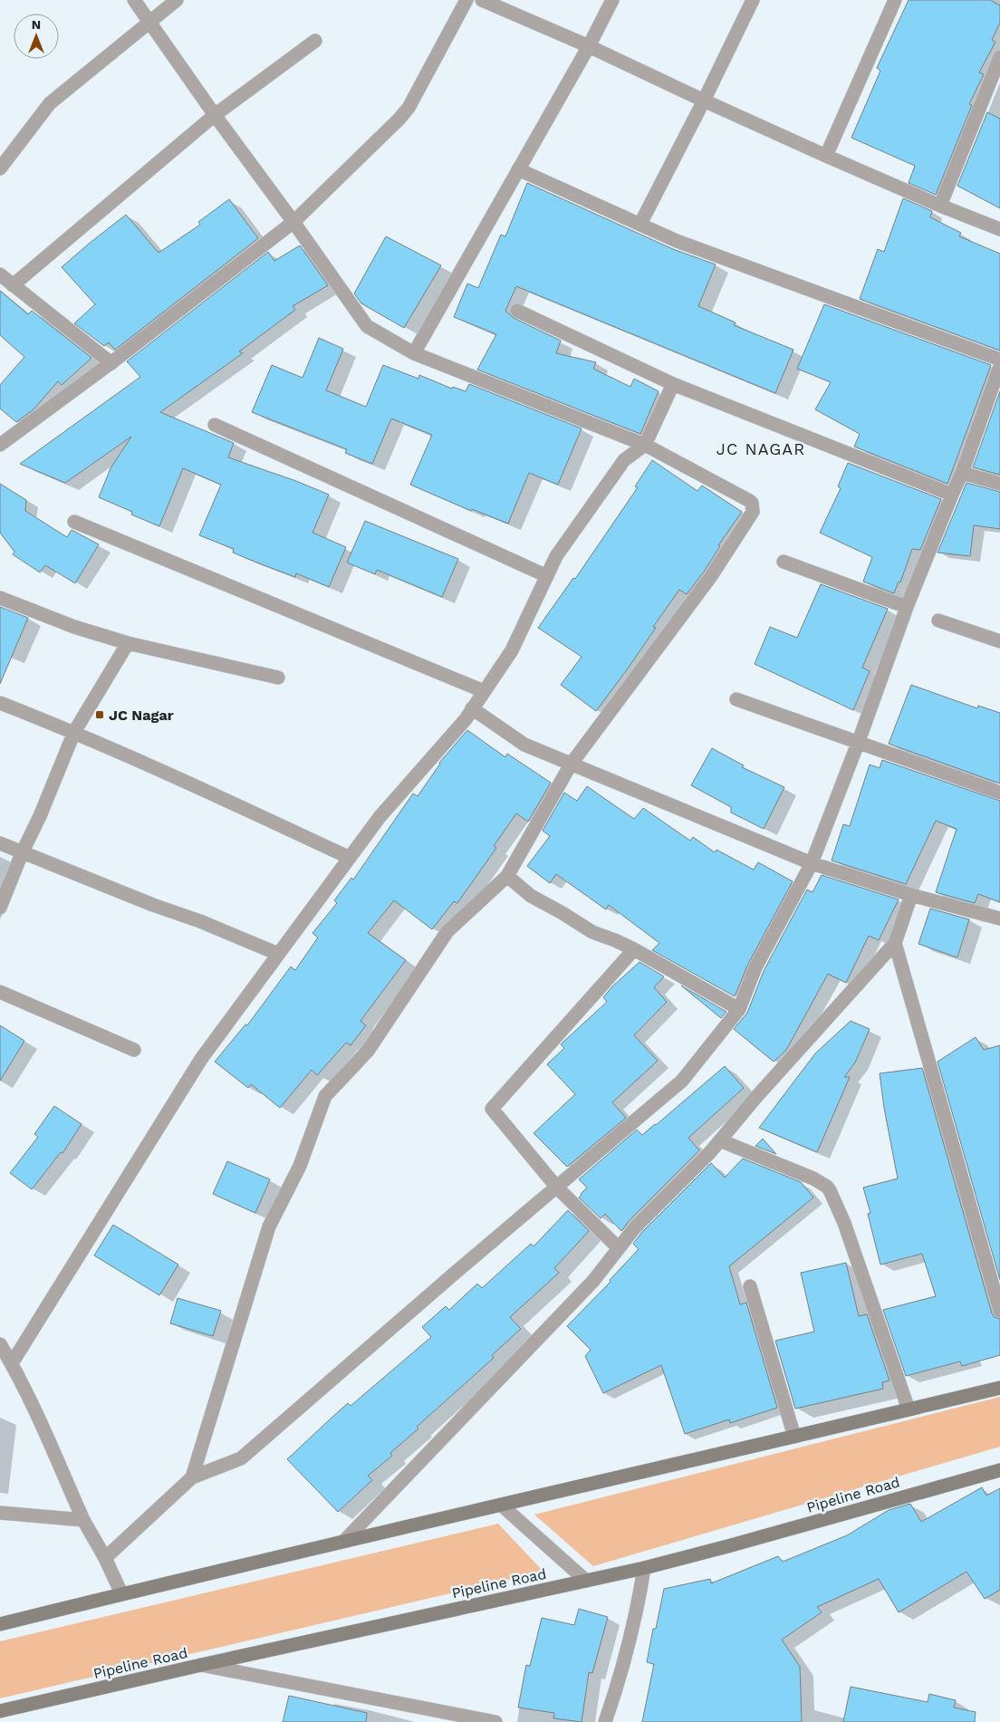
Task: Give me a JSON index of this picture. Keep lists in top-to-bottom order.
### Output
{
  "streets": {
    "main road": ["Pipeline Road"]
  },
  "districts": ["JC NAGAR"],
  "places": {
    "transit": ["JC Nagar"]
  },
  "north": "top"
}
